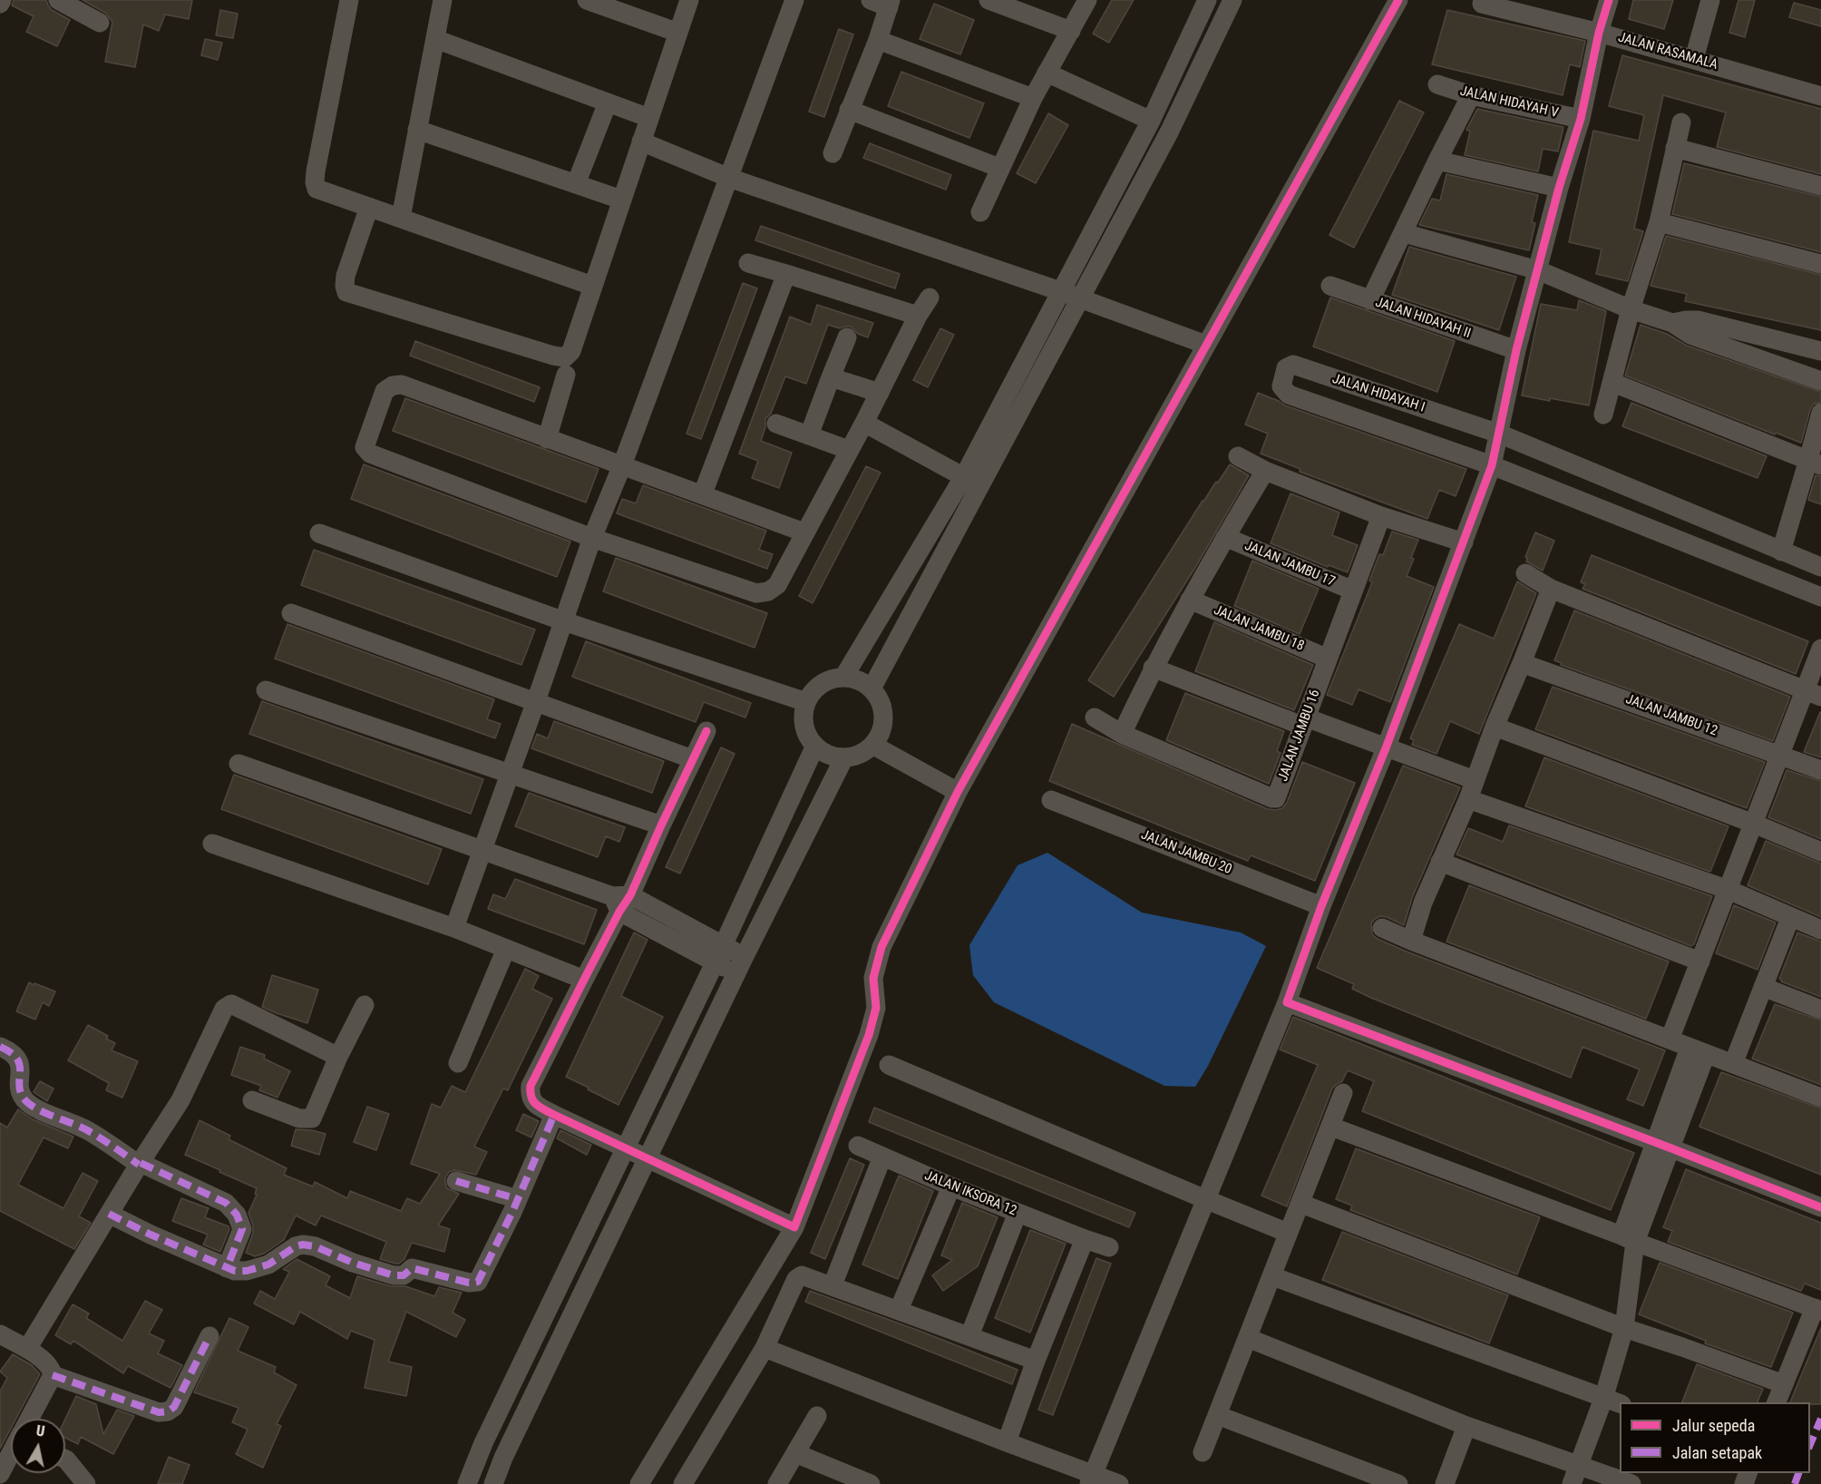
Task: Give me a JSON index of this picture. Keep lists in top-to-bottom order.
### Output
{
  "streets": {
    "street": [
      "JALAN RASAMALA",
      "JALAN HIDAYAH V",
      "JALAN HIDAYAH II",
      "JALAN HIDAYAH I",
      "JALAN JAMBU 17",
      "JALAN JAMBU 18",
      "JALAN JAMBU 12",
      "JALAN JAMBU 16",
      "JALAN JAMBU 20",
      "JALAN IKSORA 12"
    ]
  },
  "crossings": [
    ["JALAN JAMBU 17", "JALAN JAMBU 16"],
    ["JALAN JAMBU 18", "JALAN JAMBU 16"]
  ],
  "legend": ["Jalur sepeda", "Jalan setapak"],
  "north": "top"
}
